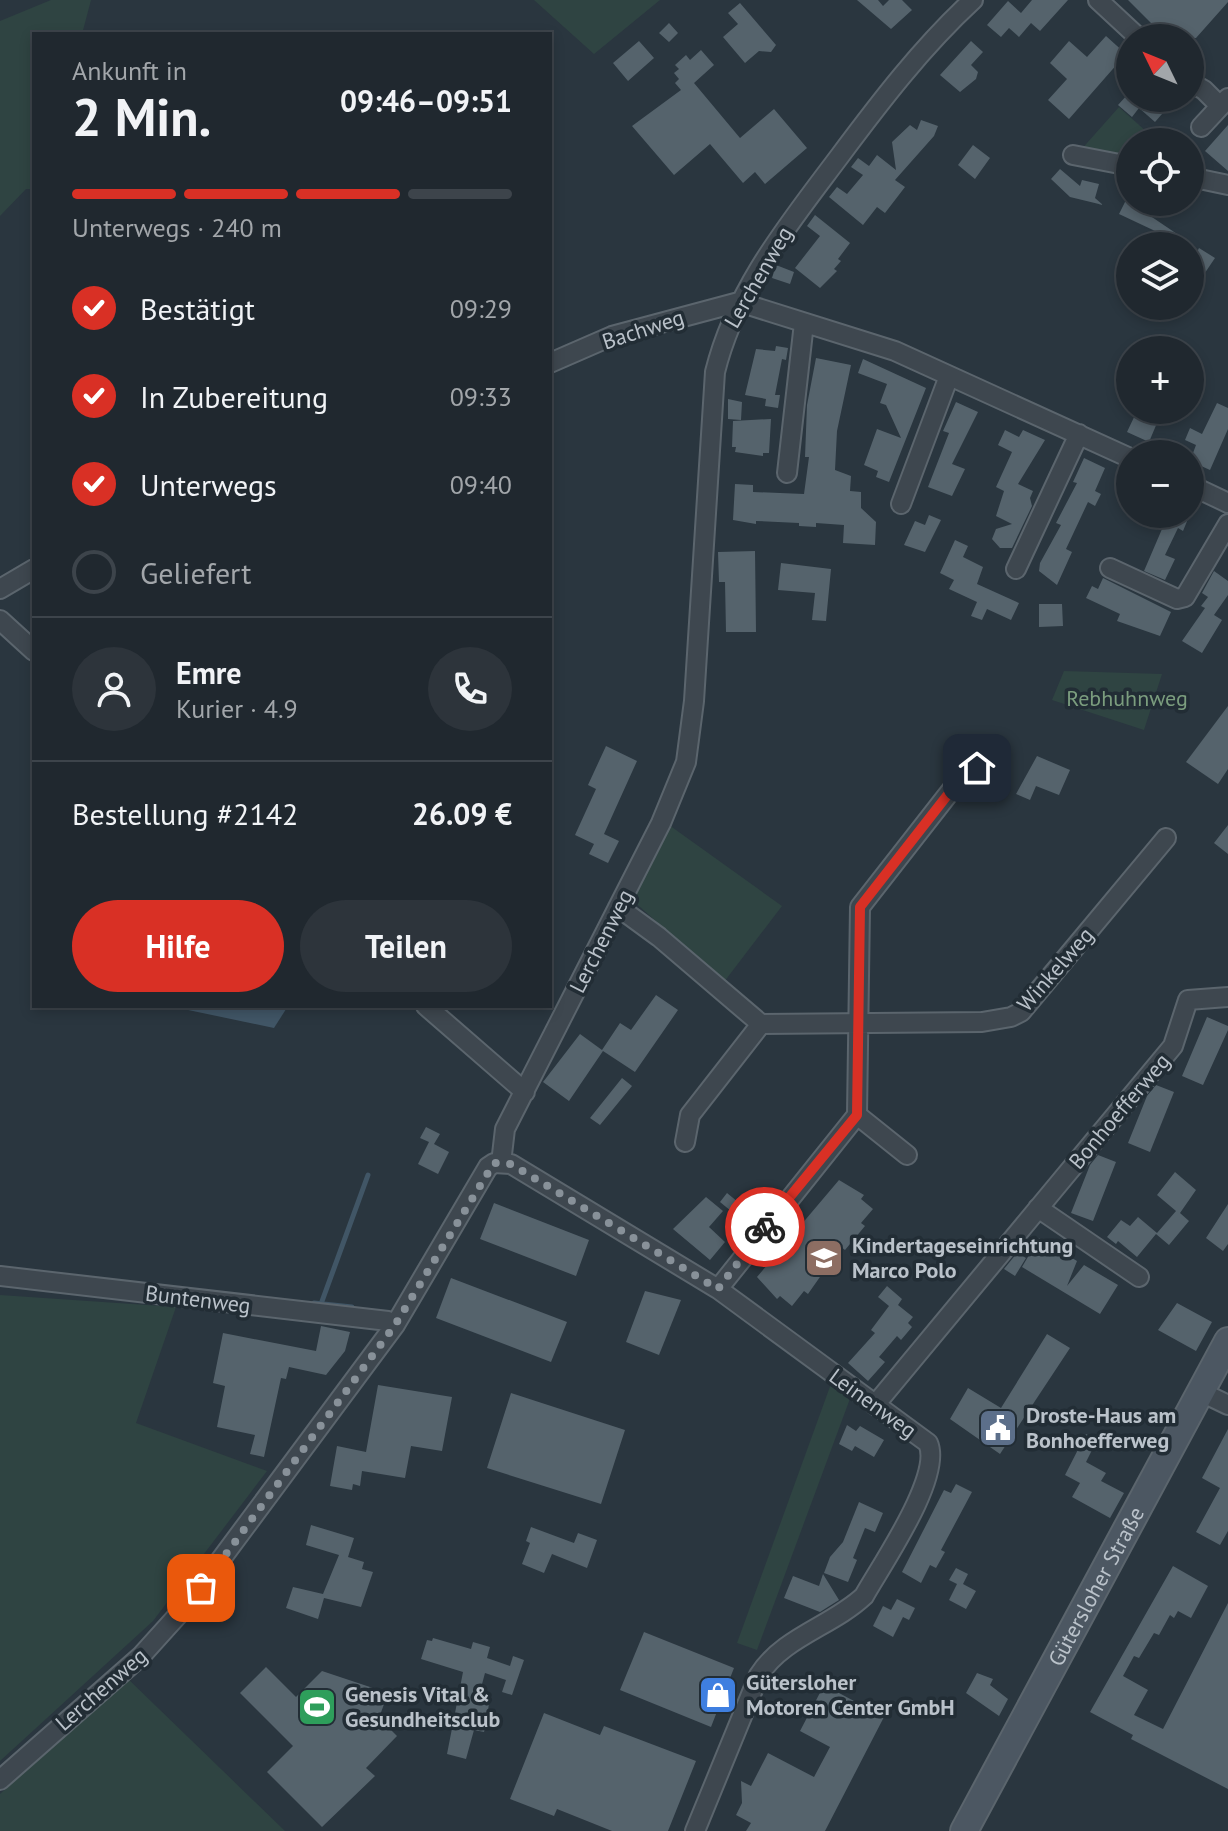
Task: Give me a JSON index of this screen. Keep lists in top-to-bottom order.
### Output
{
  "streets": {
    "main road": ["Gütersloher Straße"],
    "street": [
      "Lerchenweg",
      "Bachweg",
      "Winkelweg",
      "Bonhoefferweg",
      "Buntenweg",
      "Leinenweg"
    ]
  },
  "crossings": [
    ["Lerchenweg", "Bachweg"],
    ["Lerchenweg", "Buntenweg"],
    ["Lerchenweg", "Leinenweg"],
    ["Bonhoefferweg", "Leinenweg"]
  ],
  "parks": ["Rebhuhnweg"],
  "places": {
    "school or university": ["Kindertageseinrichtung Marco Polo"],
    "public building": ["Droste-Haus am Bonhoefferweg"],
    "shop": ["Gütersloher Motoren Center GmbH"],
    "sports": ["Genesis Vital & Gesundheitsclub"]
  },
  "north": "top left",
  "page": {
    "map_buttons": ["+", "−"],
    "heading": ["2 Min.", "Ankunft in", "09:46–09:51"],
    "panel": [
      "Emre",
      "Kurier · 4.9",
      "Bestellung #2142",
      "26.09 €"
    ],
    "bar": "Unterwegs · 240 m",
    "list": [
      ["Bestätigt", "09:29"],
      ["In Zubereitung", "09:33"],
      ["Unterwegs", "09:40"],
      "Geliefert"
    ],
    "buttons": ["Hilfe", "Teilen"]
  }
}
